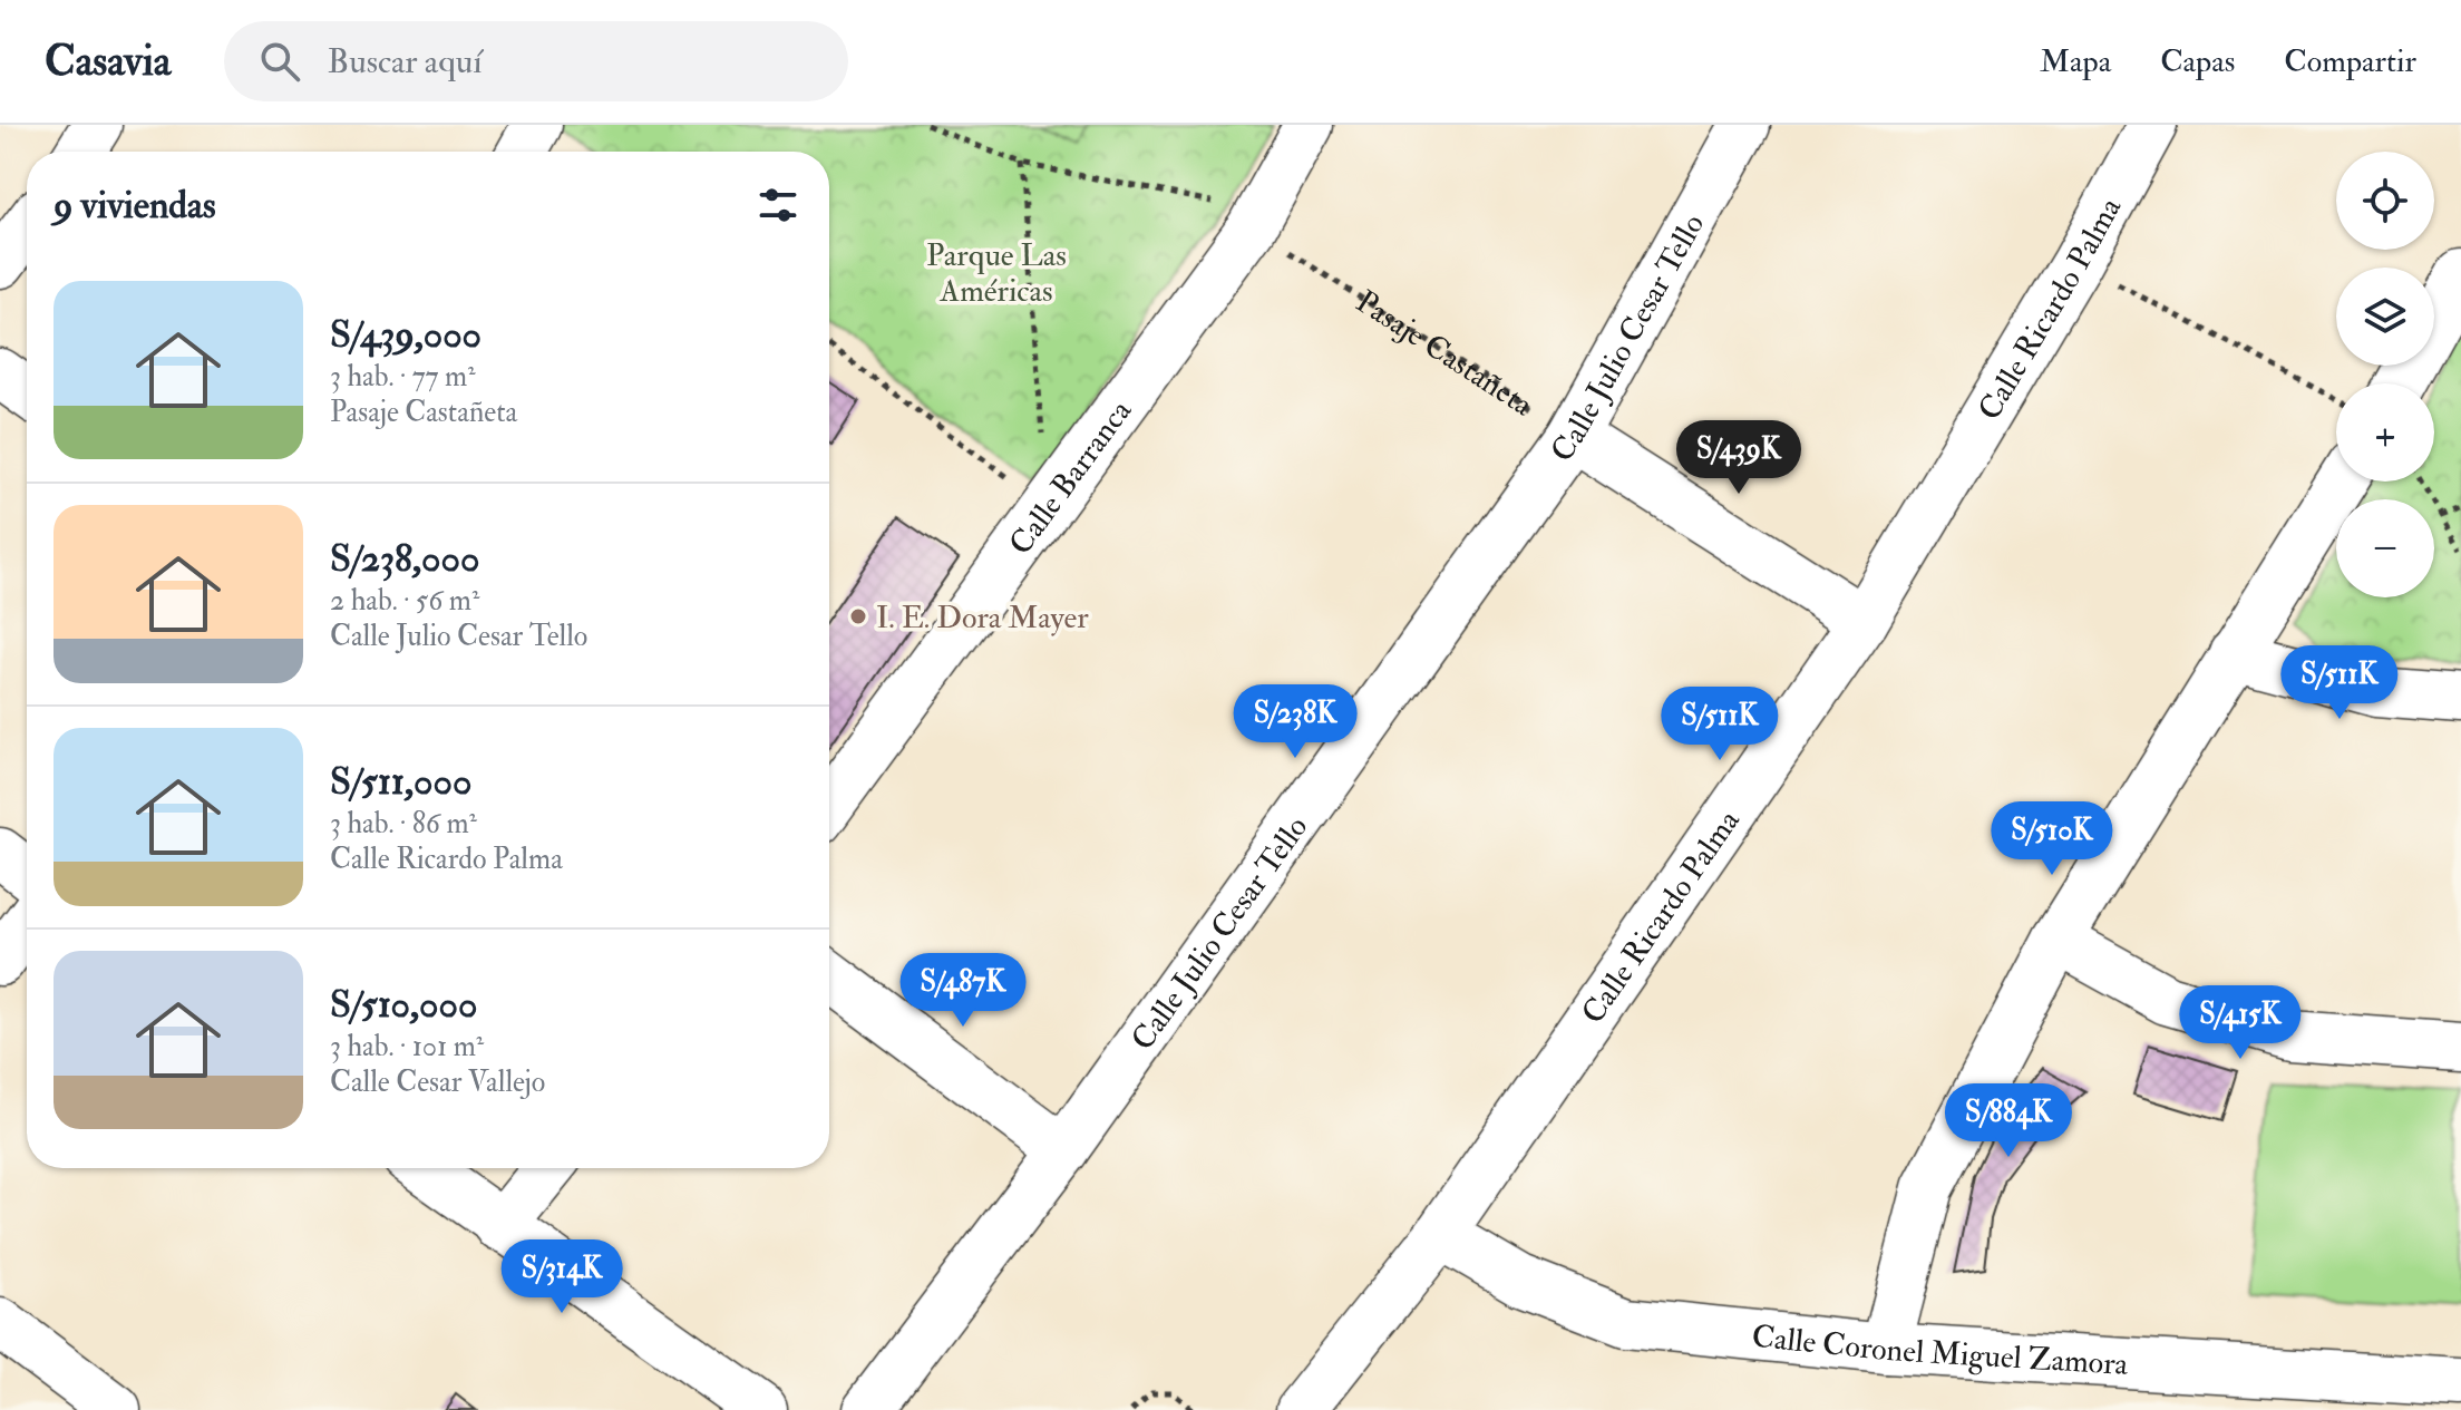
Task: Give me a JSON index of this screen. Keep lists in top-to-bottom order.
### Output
{
  "streets": {
    "street": [
      "Calle Ricardo Palma",
      "Calle Julio Cesar Tello",
      "Calle Barranca",
      "Calle Coronel Miguel Zamora"
    ],
    "path": ["Pasaje Castañeta"]
  },
  "crossings": [
    ["Calle Ricardo Palma", "Calle Coronel Miguel Zamora"],
    ["Calle Julio Cesar Tello", "Pasaje Castañeta"],
    ["Pasaje Castañeta", "Calle Barranca"]
  ],
  "parks": ["Parque Las Américas"],
  "places": ["I. E. Dora Mayer"],
  "page": {
    "header": "Casavia",
    "search": "Buscar aquí",
    "nav": ["Mapa", "Capas", "Compartir"],
    "map_buttons": ["+", "−"],
    "heading": "9 viviendas",
    "list": [
      {
        "name": "S/439,000",
        "note": "3 hab. · 77 m² · Pasaje Castañeta"
      },
      {
        "name": "S/238,000",
        "note": "2 hab. · 56 m² · Calle Julio Cesar Tello"
      },
      {
        "name": "S/511,000",
        "note": "3 hab. · 86 m² · Calle Ricardo Palma"
      },
      {
        "name": "S/510,000",
        "note": "3 hab. · 101 m² · Calle Cesar Vallejo"
      }
    ],
    "price": [
      "S/439K",
      "S/511K",
      "S/238K",
      "S/511K",
      "S/510K",
      "S/487K",
      "S/415K",
      "S/884K",
      "S/314K"
    ]
  }
}
